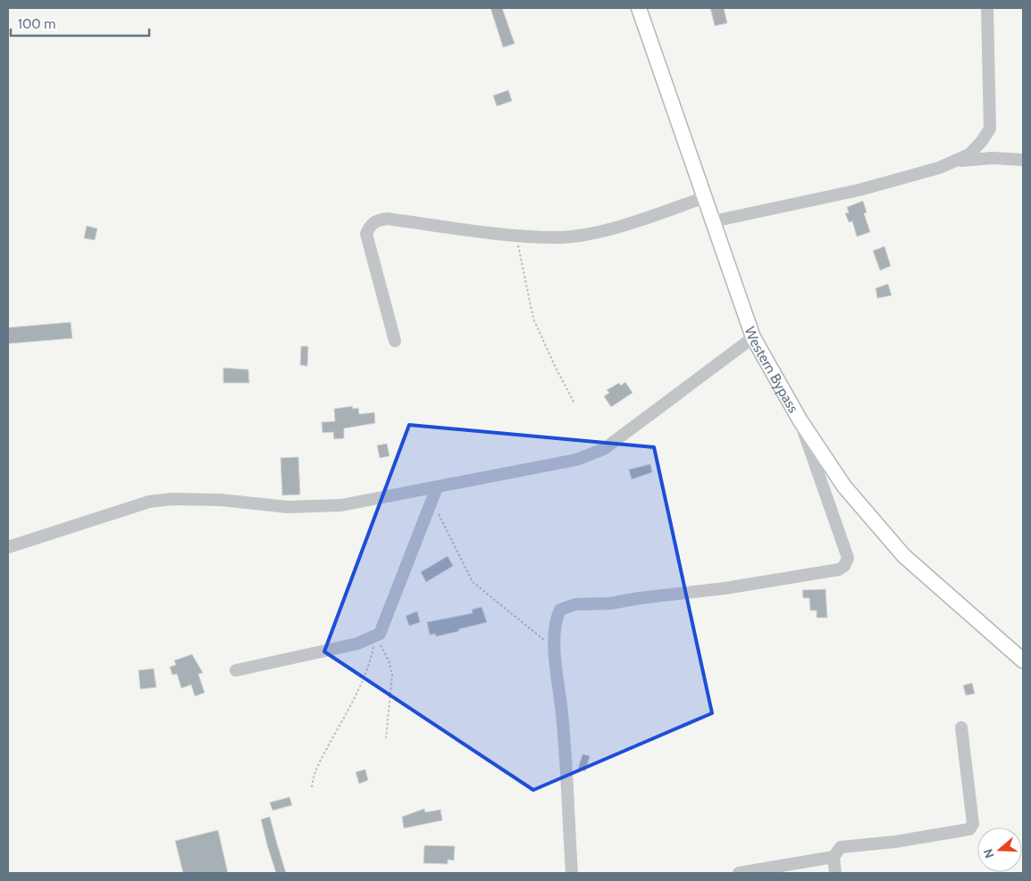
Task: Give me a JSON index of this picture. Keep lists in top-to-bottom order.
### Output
{
  "streets": {
    "main road": ["Western Bypass"]
  },
  "scale_bar": "100 m",
  "north": "left"
}
